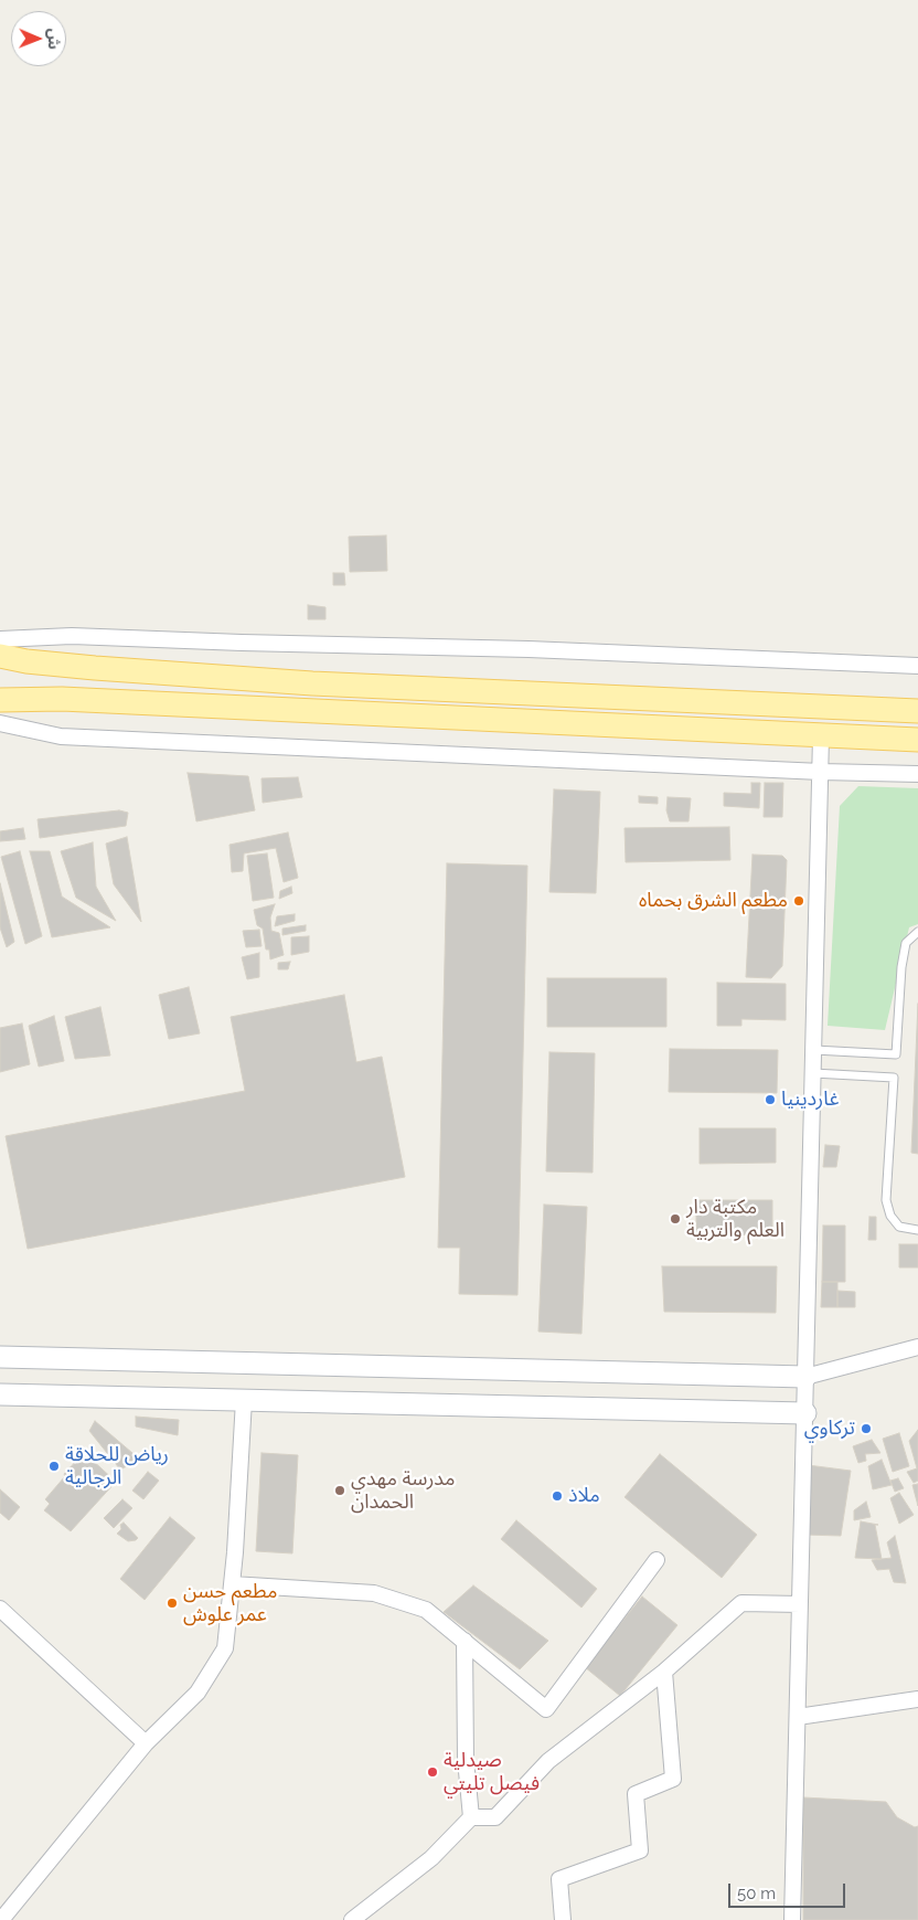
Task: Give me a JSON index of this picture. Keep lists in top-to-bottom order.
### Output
{
  "places": [
    "مطعم الشرق بحماه",
    "غاردينيا",
    "مكتبة دار العلم والتربية",
    "تركاوي",
    "رياض للحلاقة الرجالية",
    "مدرسة مهدي الحمدان",
    "ملاذ",
    "مطعم حسن عمر علوش",
    "صيدلية فيصل تليتي"
  ],
  "scale_bar": "50 m",
  "north": "right"
}
